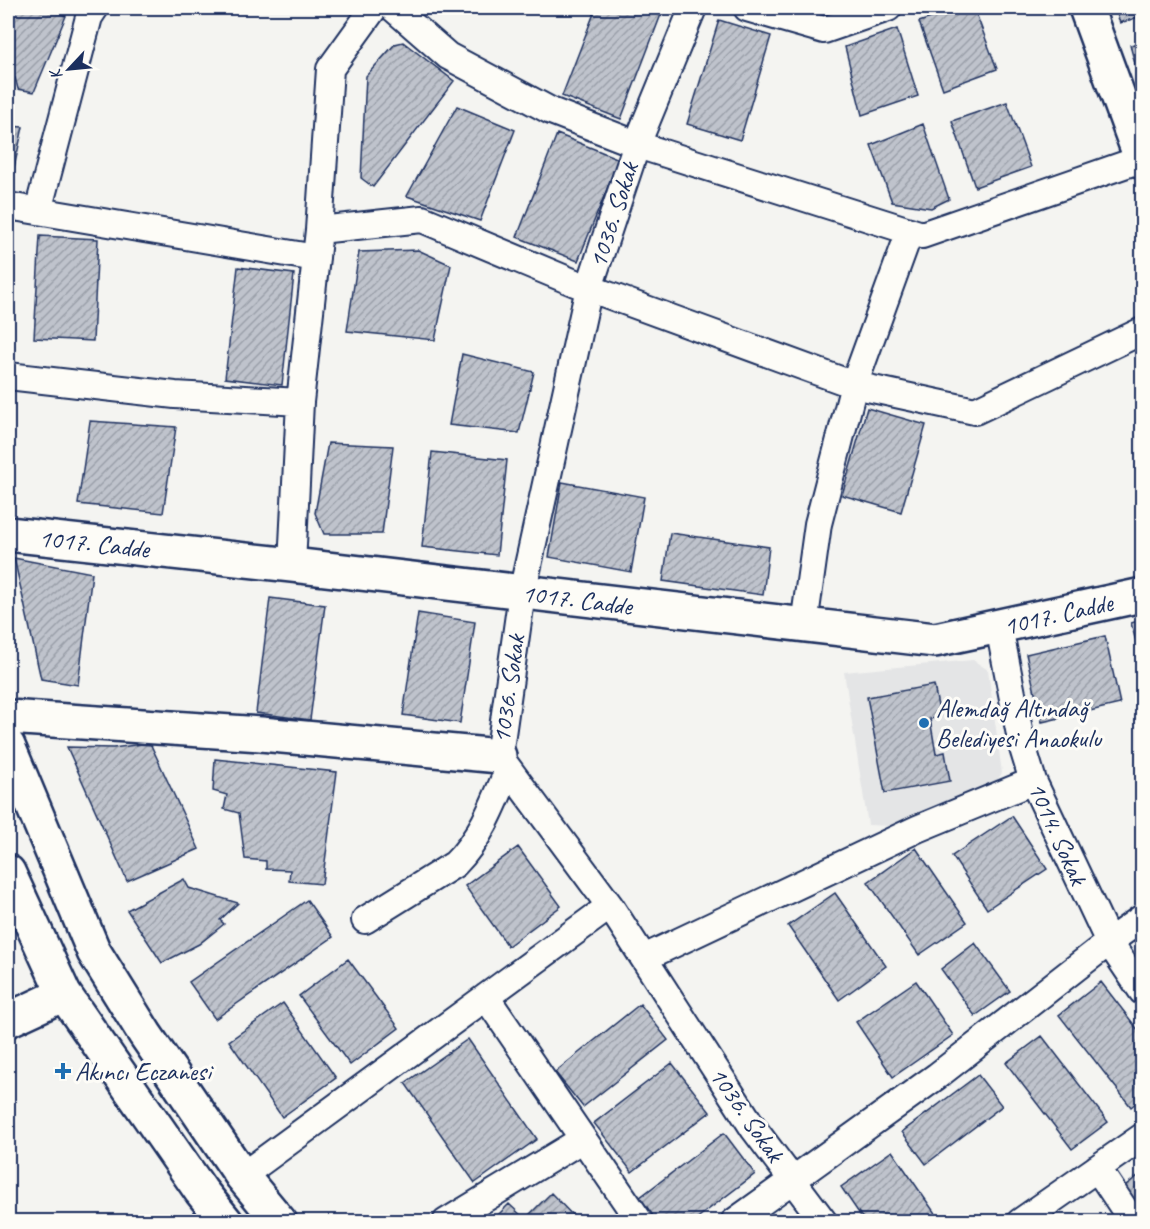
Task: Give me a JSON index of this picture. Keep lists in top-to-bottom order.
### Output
{
  "streets": {
    "street": ["1036. Sokak", "1017. Cadde", "1014. Sokak"]
  },
  "crossings": [
    ["1036. Sokak", "1017. Cadde"],
    ["1017. Cadde", "1014. Sokak"]
  ],
  "places": {
    "other": ["Alemdağ Altındağ Belediyesi Anaokulu"],
    "health": ["Akıncı Eczanesi"]
  },
  "north": "bottom left"
}
